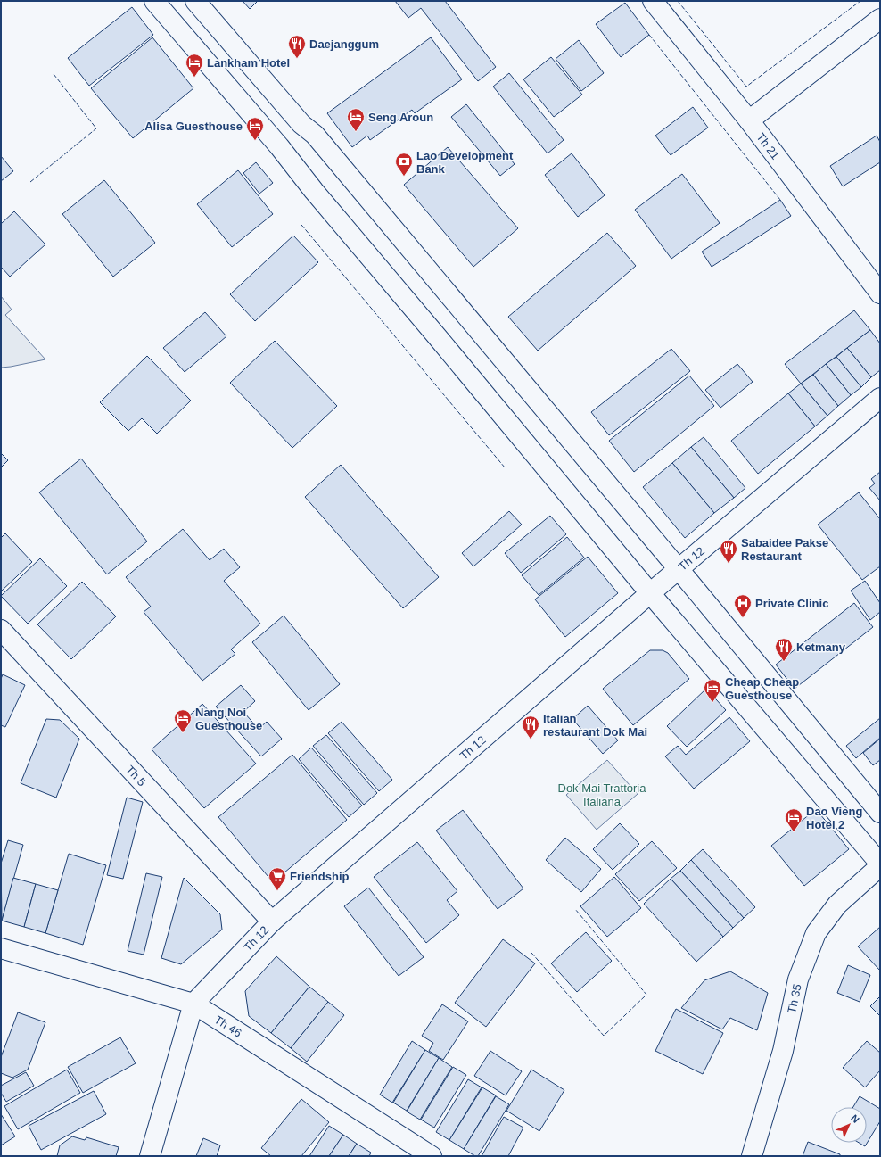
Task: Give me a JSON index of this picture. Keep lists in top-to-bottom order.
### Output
{
  "streets": {
    "main road": [
      "Th 21",
      "Th 12",
      "Th 5",
      "Th 35",
      "Th 46"
    ]
  },
  "crossings": [
    ["Th 12", "Th 5"],
    ["Th 12", "Th 46"]
  ],
  "parks": ["Dok Mai Trattoria Italiana"],
  "places": {
    "restaurant": [
      "Daejanggum",
      "Sabaidee Pakse Restaurant",
      "Ketmany",
      "Italian restaurant Dok Mai"
    ],
    "hotel": [
      "Lankham Hotel",
      "Seng Aroun",
      "Alisa Guesthouse",
      "Cheap Cheap Guesthouse",
      "Nang Noi Guesthouse",
      "Dao Vieng Hotel 2"
    ],
    "bank": ["Lao Development Bank"],
    "hospital": ["Private Clinic"],
    "supermarket": ["Friendship"]
  },
  "north": "top right"
}
